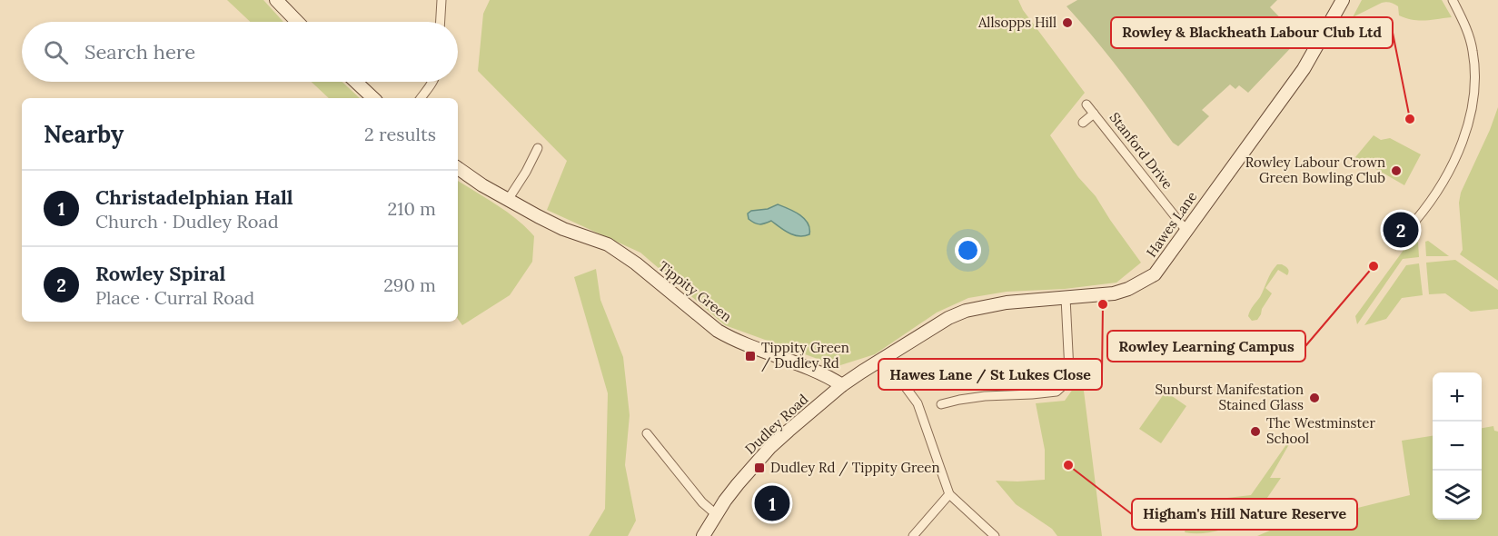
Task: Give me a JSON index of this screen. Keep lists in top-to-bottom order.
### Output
{
  "streets": {
    "main road": ["Hawes Lane", "Tippity Green", "Dudley Road"],
    "street": ["Stanford Drive"]
  },
  "crossings": [
    ["Stanford Drive", "Hawes Lane"],
    ["Hawes Lane", "Tippity Green"],
    ["Hawes Lane", "Dudley Road"],
    ["Tippity Green", "Dudley Road"]
  ],
  "places": {
    "other": [
      "Allsopps Hill",
      "Rowley & Blackheath Labour Club Ltd",
      "Rowley Labour Crown Green Bowling Club",
      "Rowley Learning Campus",
      "Hawes Lane / St Lukes Close",
      "Sunburst Manifestation Stained Glass",
      "The Westminster School",
      "Higham's Hill Nature Reserve"
    ],
    "transit": ["Tippity Green / Dudley Rd", "Dudley Rd / Tippity Green"]
  },
  "page": {
    "search": "Search here",
    "heading": ["Nearby", "2 results"],
    "list": [
      {
        "mark": "1",
        "name": "Christadelphian Hall",
        "note": "Church · Dudley Road",
        "value": "210 m"
      },
      {
        "mark": "2",
        "name": "Rowley Spiral",
        "note": "Place · Curral Road",
        "value": "290 m"
      }
    ],
    "pins": ["2", "1"],
    "map_buttons": ["+", "−"]
  }
}
